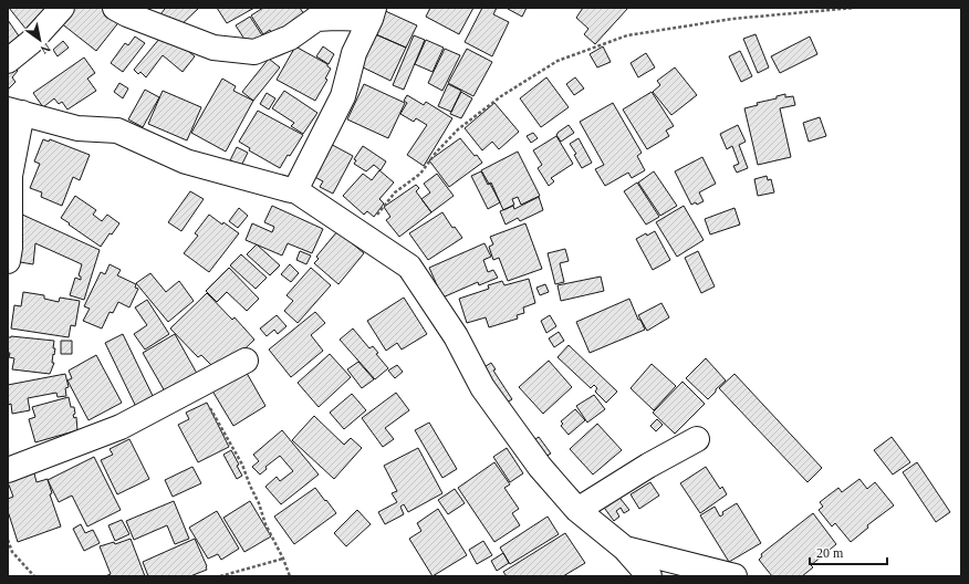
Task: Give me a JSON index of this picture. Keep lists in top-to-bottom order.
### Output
{
  "scale_bar": "20 m",
  "north": "bottom right"
}
